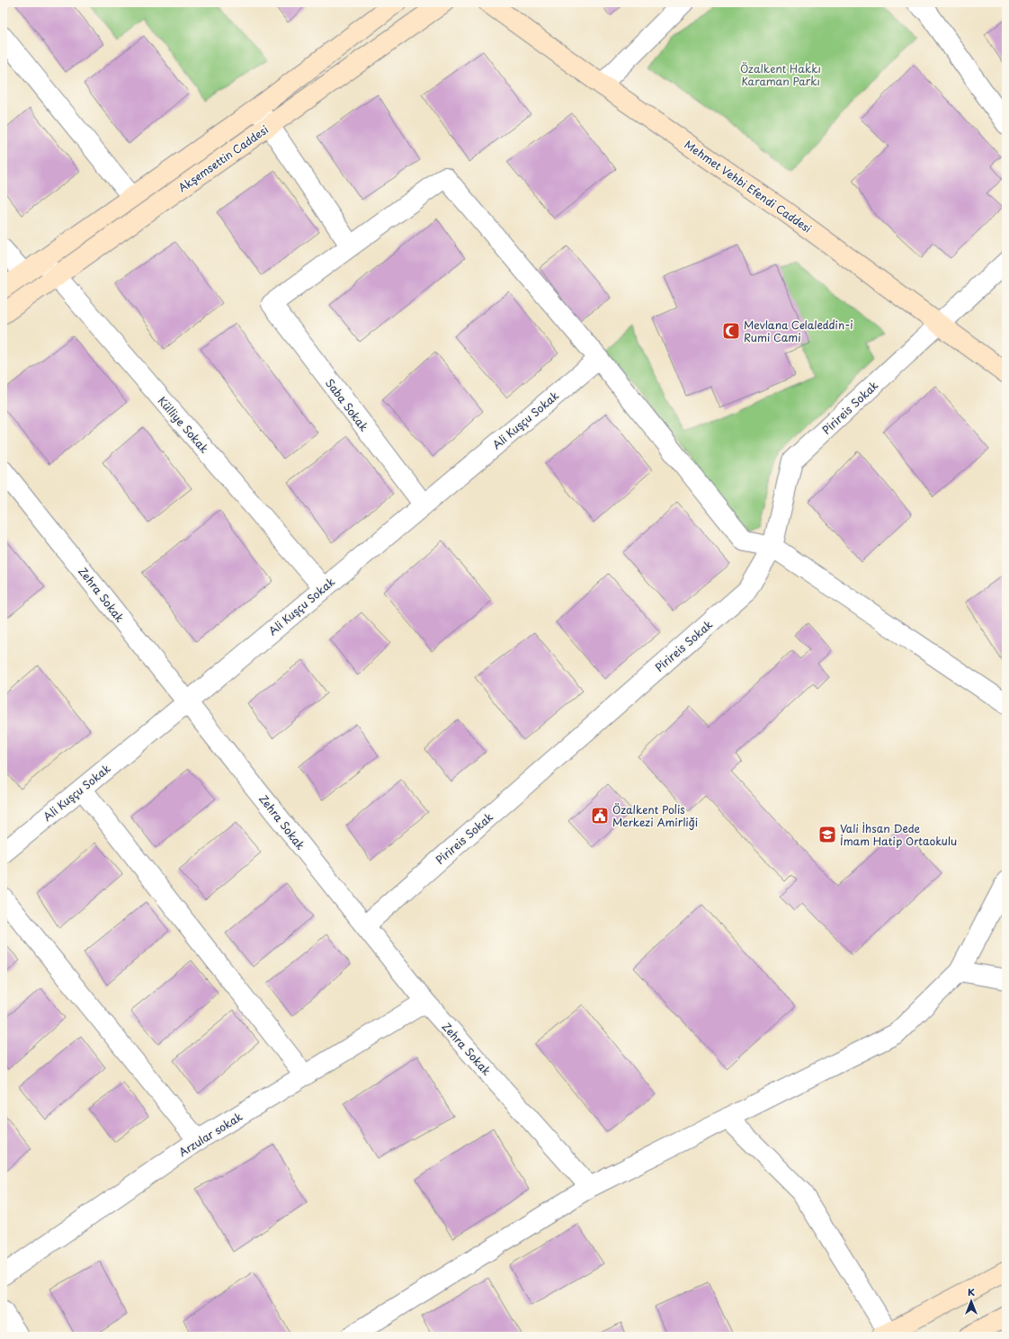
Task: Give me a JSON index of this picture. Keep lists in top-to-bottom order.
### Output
{
  "streets": {
    "street": [
      "Akşemsettin Caddesi",
      "Mehmet Vehbi Efendi Caddesi",
      "Saba Sokak",
      "Pirireis Sokak",
      "Ali Kuşçu Sokak",
      "Külliye Sokak",
      "Zehra Sokak",
      "Arzular sokak"
    ]
  },
  "crossings": [
    ["Akşemsettin Caddesi", "Külliye Sokak"],
    ["Mehmet Vehbi Efendi Caddesi", "Pirireis Sokak"],
    ["Saba Sokak", "Ali Kuşçu Sokak"],
    ["Pirireis Sokak", "Zehra Sokak"],
    ["Ali Kuşçu Sokak", "Külliye Sokak"],
    ["Ali Kuşçu Sokak", "Zehra Sokak"],
    ["Zehra Sokak", "Arzular sokak"]
  ],
  "parks": ["Özalkent Hakkı Karaman Parkı"],
  "places": {
    "mosque": ["Mevlana Celaleddin-i Rumi Cami"],
    "public building": ["Özalkent Polis Merkezi Amirliği"],
    "school or university": ["Vali İhsan Dede İmam Hatip Ortaokulu"]
  },
  "north": "top"
}
